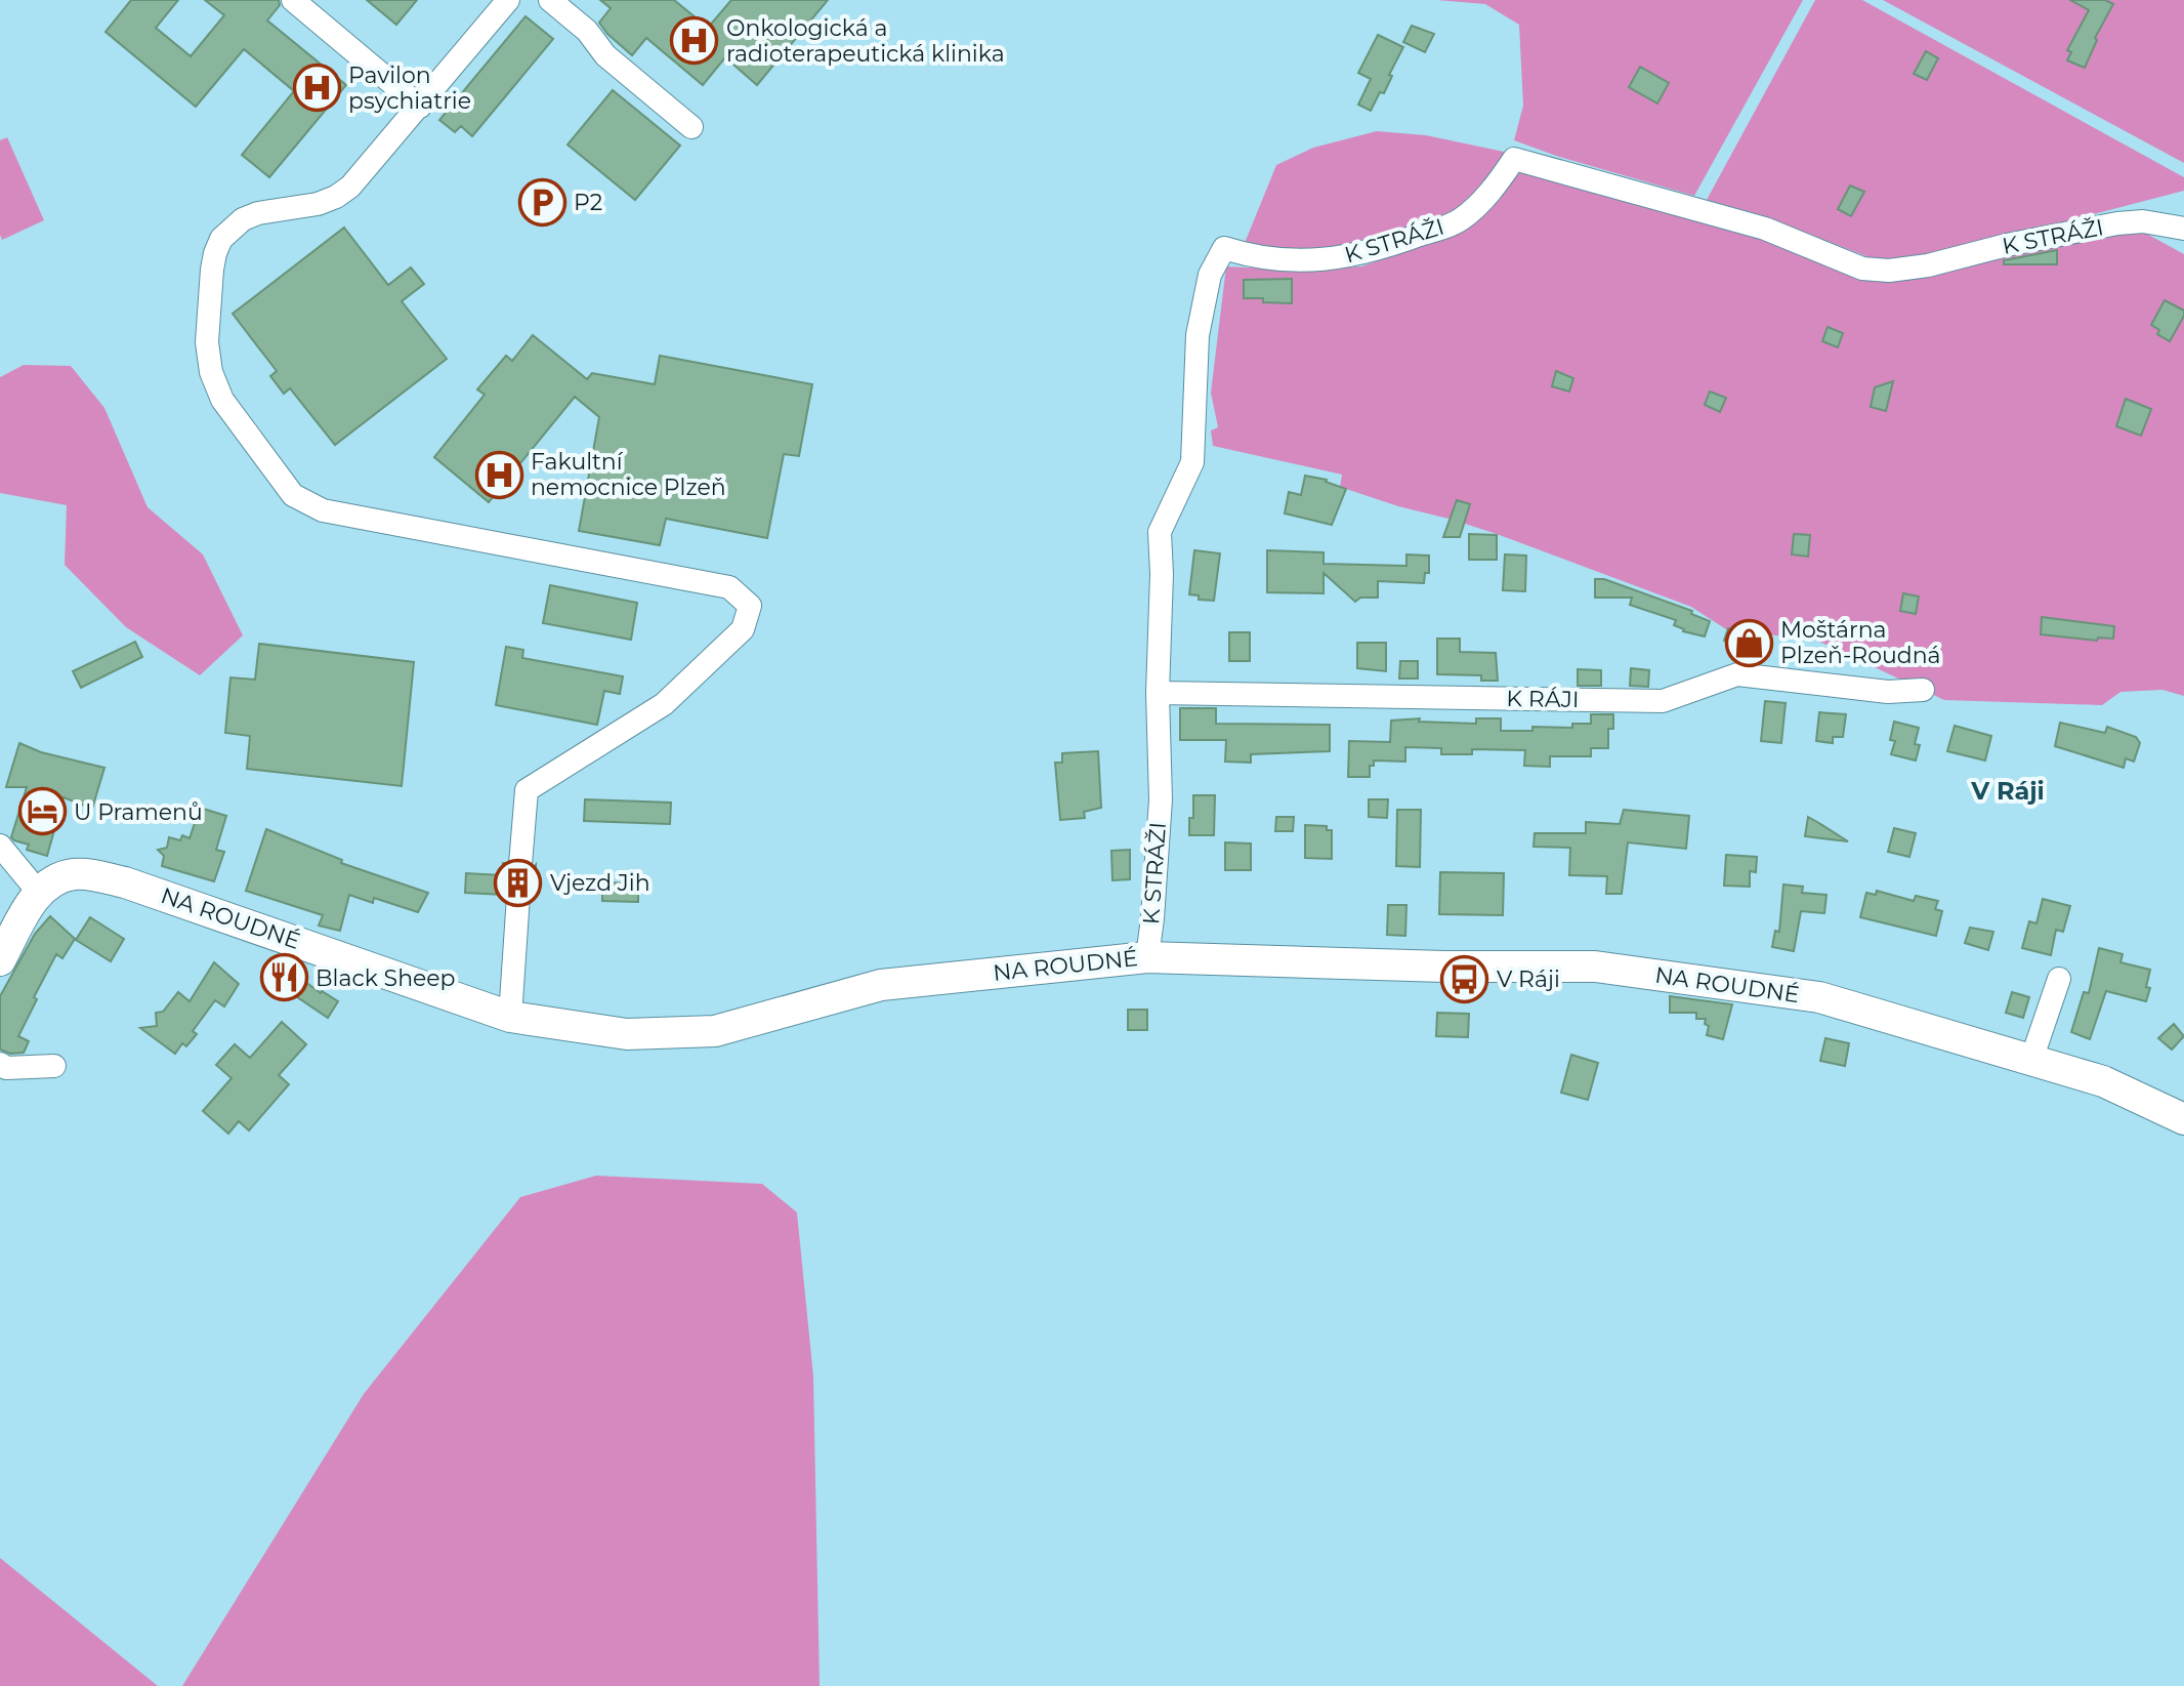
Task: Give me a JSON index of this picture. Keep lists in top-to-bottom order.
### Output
{
  "streets": {
    "street": ["K STRÁŽI", "K RÁJI", "NA ROUDNÉ"]
  },
  "crossings": [
    ["K STRÁŽI", "K RÁJI"],
    ["K STRÁŽI", "NA ROUDNÉ"]
  ],
  "districts": ["V Ráji"],
  "places": {
    "hospital": ["Onkologická a radioterapeutická klinika", "Pavilon psychiatrie", "Fakultní nemocnice Plzeň"],
    "parking": ["P2"],
    "shop": ["Moštárna Plzeň-Roudná"],
    "hotel": ["U Pramenů"],
    "building": ["Vjezd Jih"],
    "restaurant": ["Black Sheep"],
    "bus stop": ["V Ráji"]
  }
}
